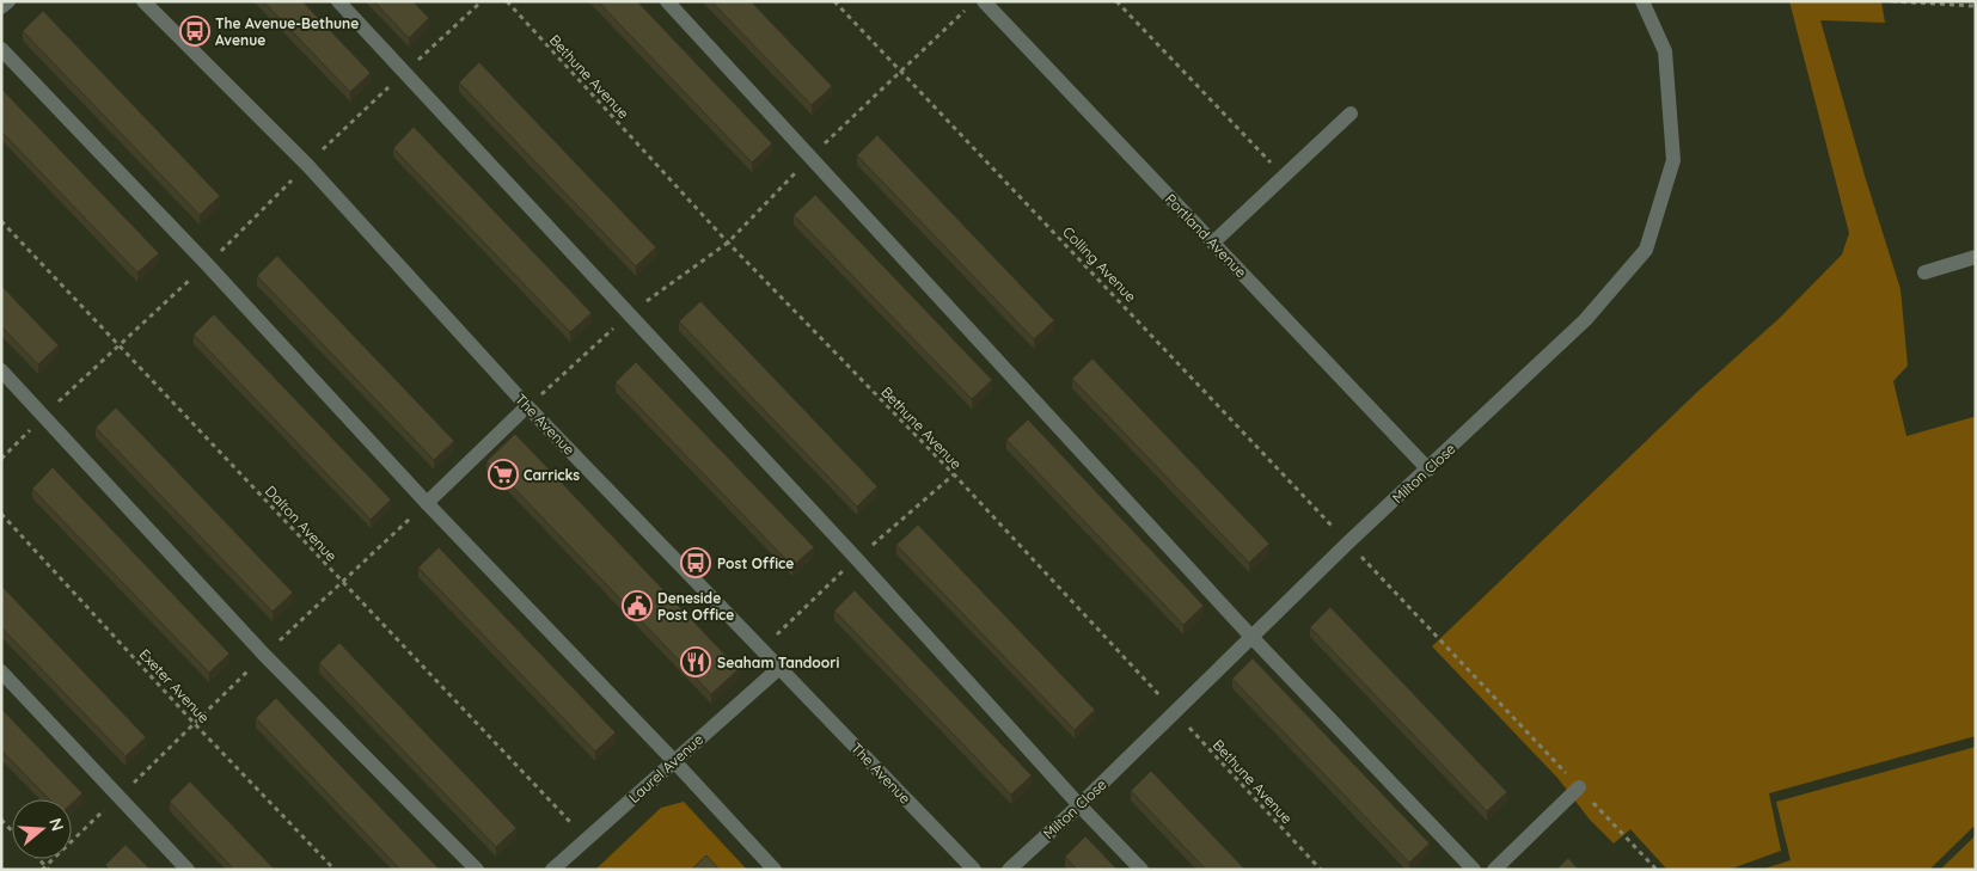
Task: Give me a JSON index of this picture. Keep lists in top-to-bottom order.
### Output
{
  "streets": {
    "street": [
      "Portland Avenue",
      "The Avenue",
      "Milton Close",
      "Laurel Avenue"
    ],
    "path": [
      "Bethune Avenue",
      "Colling Avenue",
      "Dalton Avenue",
      "Exeter Avenue"
    ]
  },
  "crossings": [
    ["Bethune Avenue", "Milton Close"],
    ["Portland Avenue", "Milton Close"],
    ["Colling Avenue", "Milton Close"],
    ["The Avenue", "Laurel Avenue"],
    ["Dalton Avenue", "Laurel Avenue"]
  ],
  "places": {
    "bus stop": ["The Avenue-Bethune Avenue", "Post Office"],
    "supermarket": ["Carricks"],
    "public building": ["Deneside Post Office"],
    "restaurant": ["Seaham Tandoori"]
  },
  "north": "right"
}
